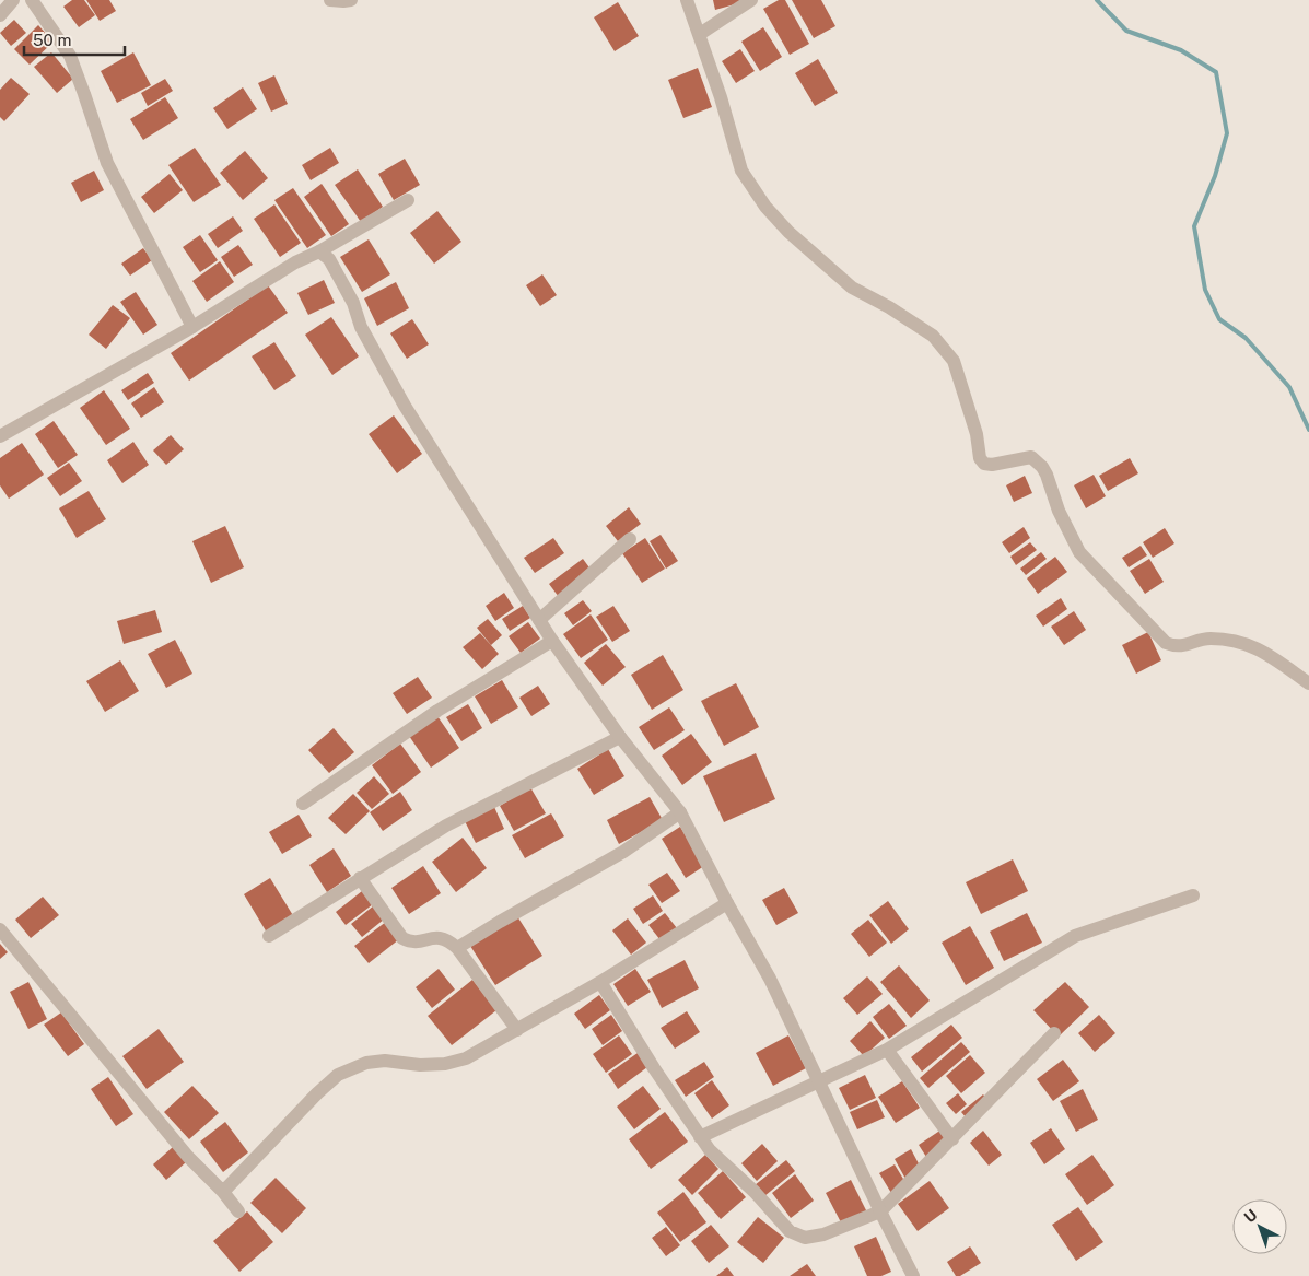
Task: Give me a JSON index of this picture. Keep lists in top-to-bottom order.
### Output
{
  "scale_bar": "50 m",
  "north": "top left"
}
